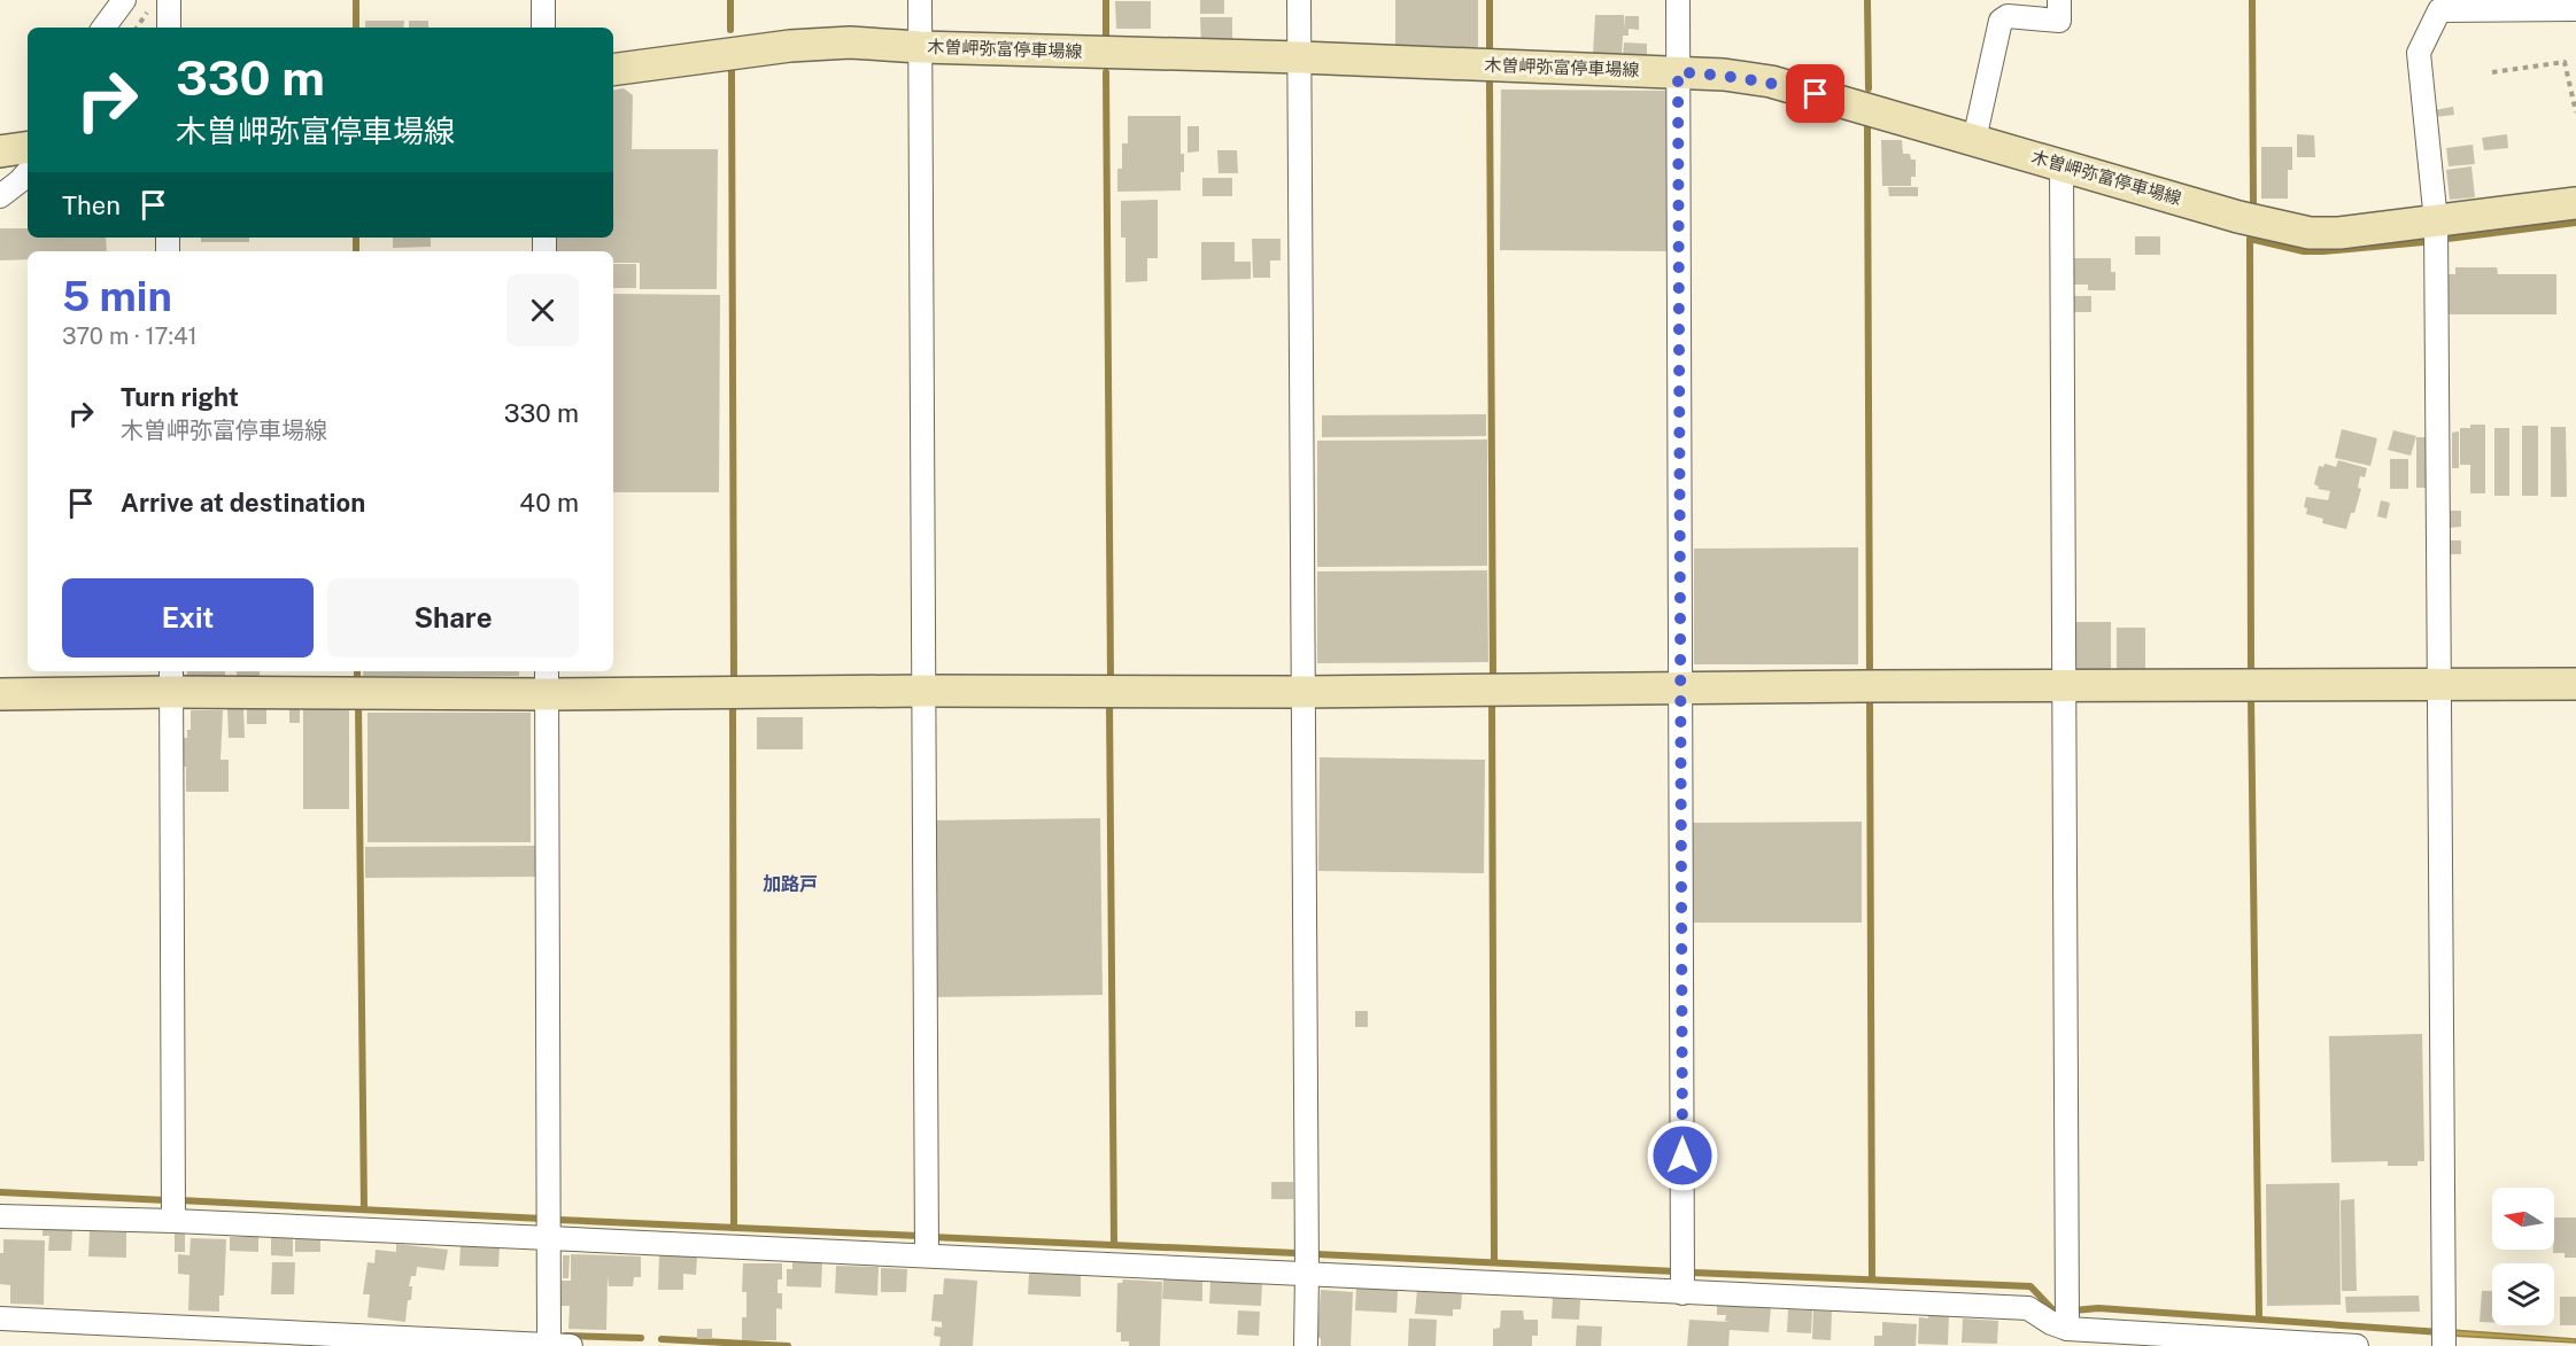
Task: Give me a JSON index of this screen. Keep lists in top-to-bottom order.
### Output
{
  "streets": {
    "street": ["木曽岬弥富停車場線"]
  },
  "districts": ["加路戸"],
  "north": "left",
  "page": {
    "turn": ["330 m", "木曽岬弥富停車場線"],
    "then": "Then",
    "heading": ["5 min", "370 m · 17:41"],
    "list": [
      {
        "name": "Turn right",
        "note": "木曽岬弥富停車場線",
        "value": "330 m"
      },
      {
        "name": "Arrive at destination",
        "value": "40 m"
      }
    ],
    "buttons": ["Exit", "Share"]
  }
}
